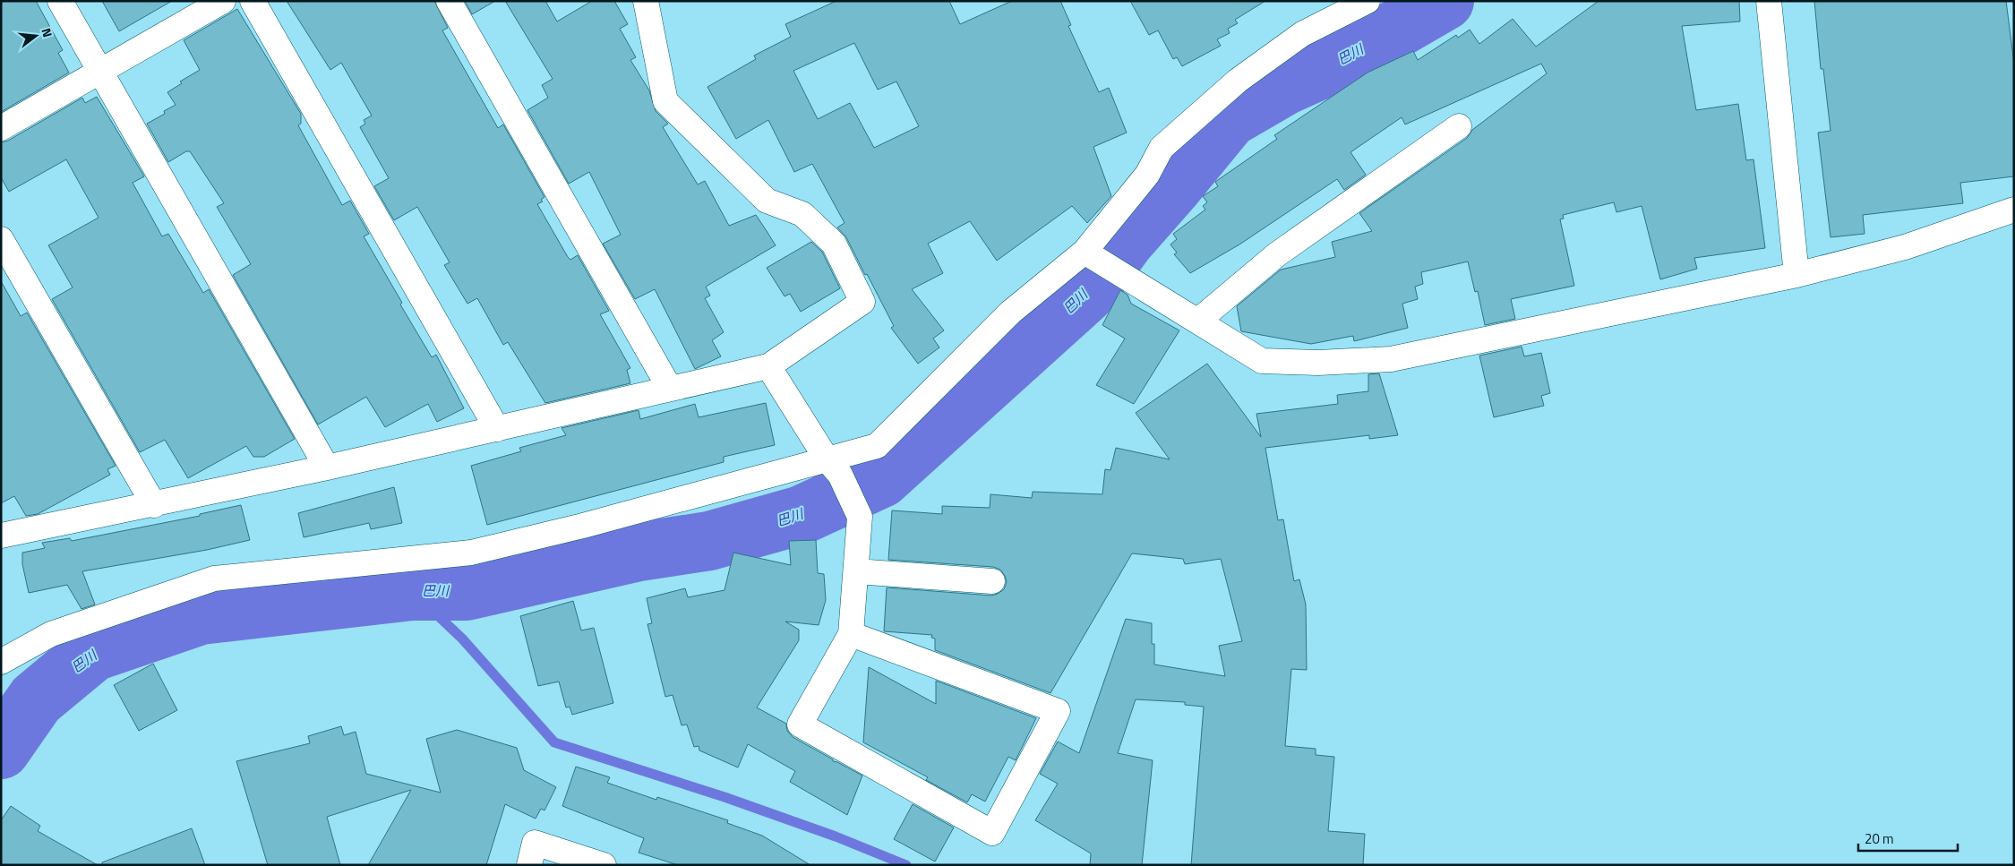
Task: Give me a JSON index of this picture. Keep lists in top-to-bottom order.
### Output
{
  "water": ["巴川"],
  "scale_bar": "20 m",
  "north": "right"
}
